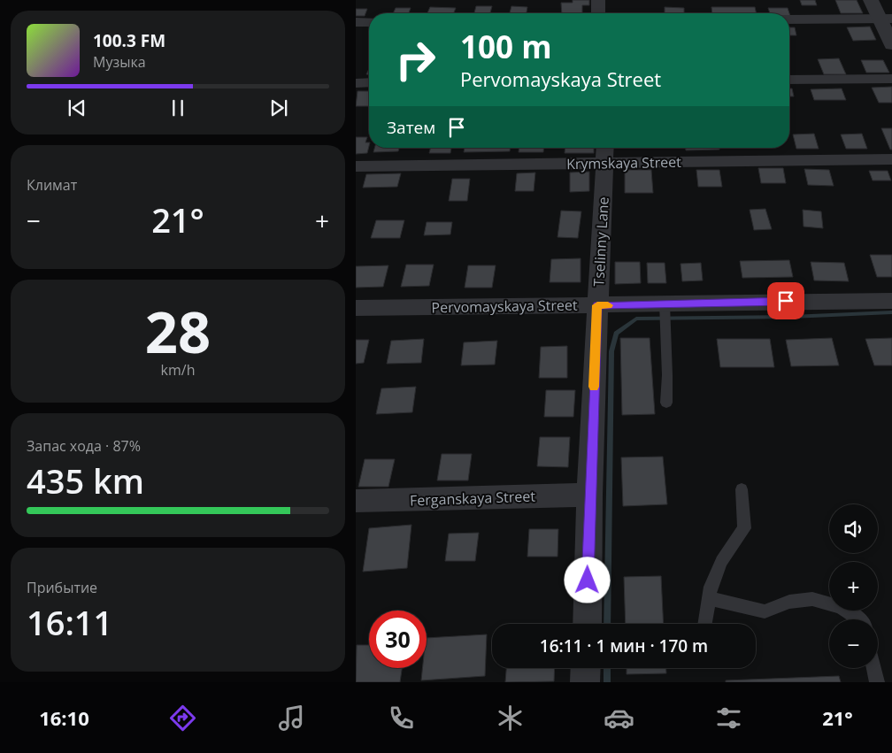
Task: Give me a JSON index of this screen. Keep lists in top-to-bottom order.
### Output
{
  "streets": {
    "street": [
      "Krymskaya Street",
      "Tselinny Lane",
      "Pervomayskaya Street",
      "Ferganskaya Street"
    ]
  },
  "crossings": [
    ["Krymskaya Street", "Tselinny Lane"],
    ["Tselinny Lane", "Pervomayskaya Street"],
    ["Tselinny Lane", "Ferganskaya Street"]
  ],
  "page": {
    "turn": ["100 m", "Pervomayskaya Street"],
    "song": ["100.3 FM", "Музыка"],
    "then": "Затем",
    "tile": [
      "Климат",
      ["28", "km/h"],
      ["Запас хода · 87%", "435 km"],
      ["Прибытие", "16:11"]
    ],
    "heat": ["−", "21°", "+"],
    "map_buttons": ["+", "−"],
    "limit": "30",
    "trip": "16:11 · 1 мин · 170 m",
    "tabs": ["16:10", "21°"]
  }
}
